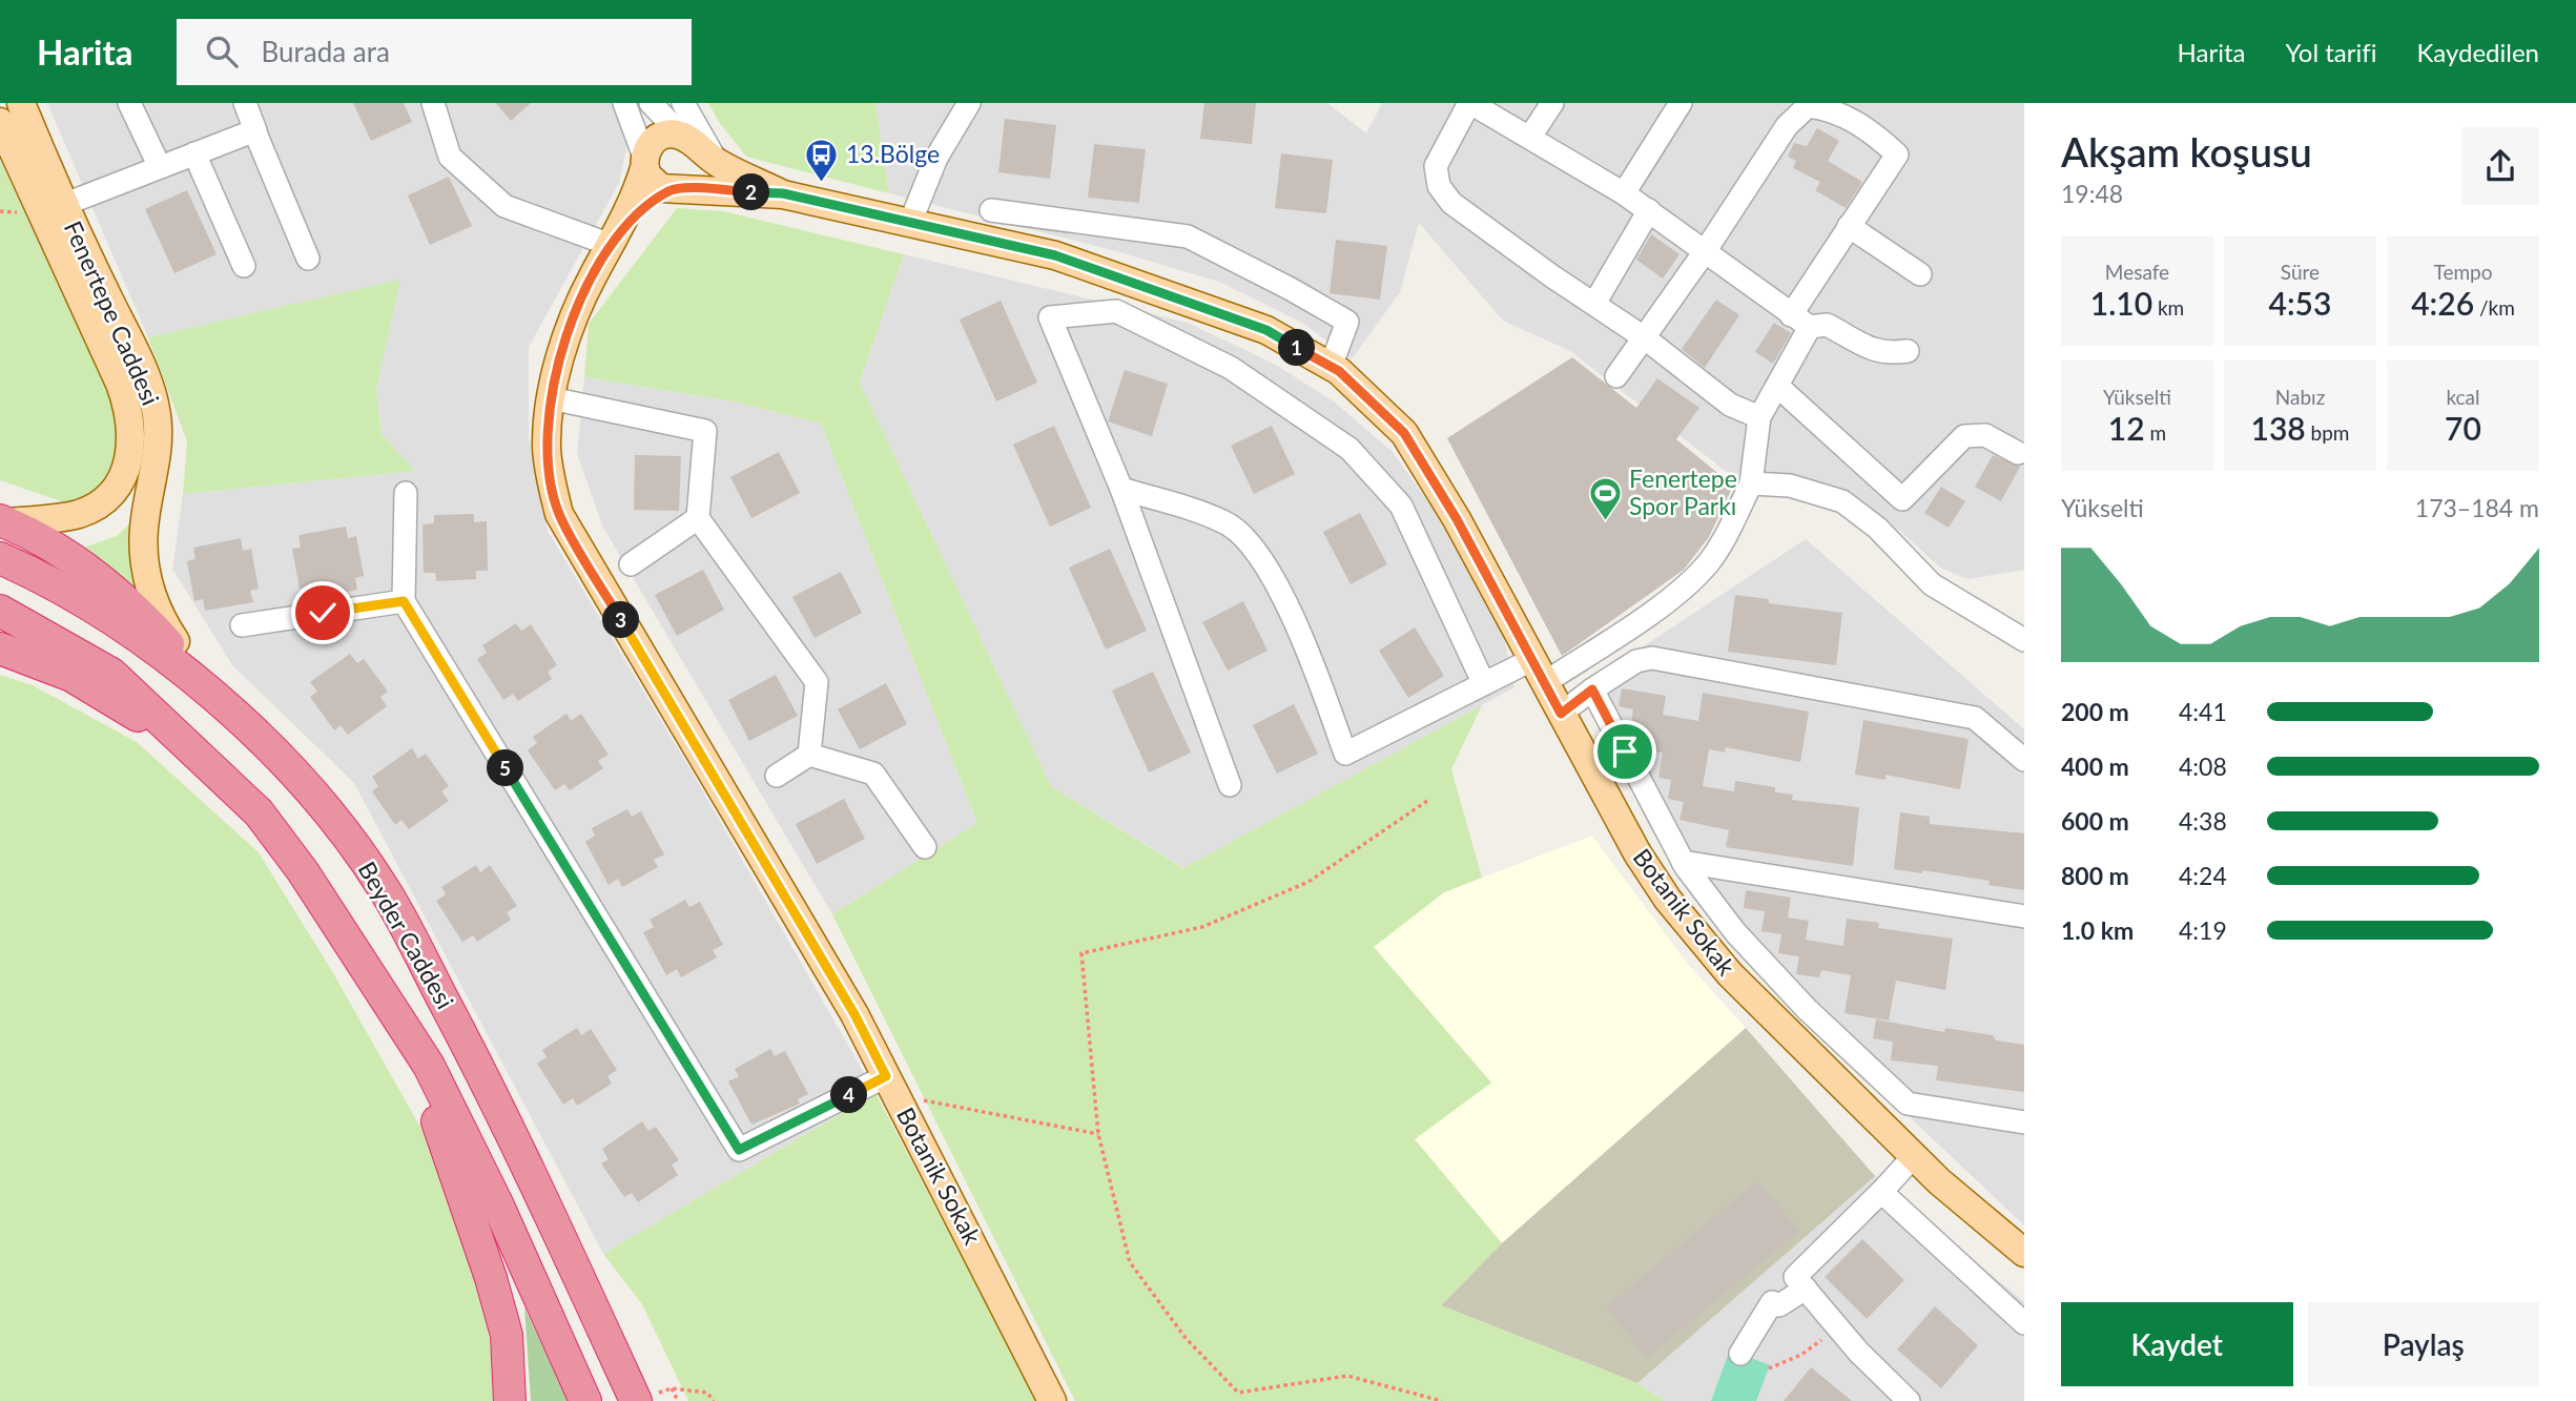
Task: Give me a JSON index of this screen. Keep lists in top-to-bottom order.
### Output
{
  "streets": {
    "highway": ["Beyder Caddesi"],
    "main road": ["Fenertepe Caddesi", "Botanik Sokak"]
  },
  "crossings": [
    ["Fenertepe Caddesi", "Beyder Caddesi"]
  ],
  "places": {
    "bus stop": ["13.Bölge"],
    "sports": ["Fenertepe Spor Parkı"]
  },
  "page": {
    "header": "Harita",
    "search": "Burada ara",
    "nav": ["Harita", "Yol tarifi", "Kaydedilen"],
    "heading": ["Akşam koşusu", "19:48"],
    "pins": [
      "2",
      "1",
      "3",
      "5",
      "4"
    ],
    "stats": [
      ["Mesafe", "1.10 km"],
      ["Süre", "4:53"],
      ["Tempo", "4:26 /km"],
      ["Yükselti", "12 m"],
      ["Nabız", "138 bpm"],
      ["kcal", "70"]
    ],
    "chart": ["Yükselti", "173–184 m"],
    "list": [
      {
        "name": "200 m",
        "note": "4:41"
      },
      {
        "name": "400 m",
        "note": "4:08"
      },
      {
        "name": "600 m",
        "note": "4:38"
      },
      {
        "name": "800 m",
        "note": "4:24"
      },
      {
        "name": "1.0 km",
        "note": "4:19"
      }
    ],
    "buttons": ["Kaydet", "Paylaş"]
  }
}
